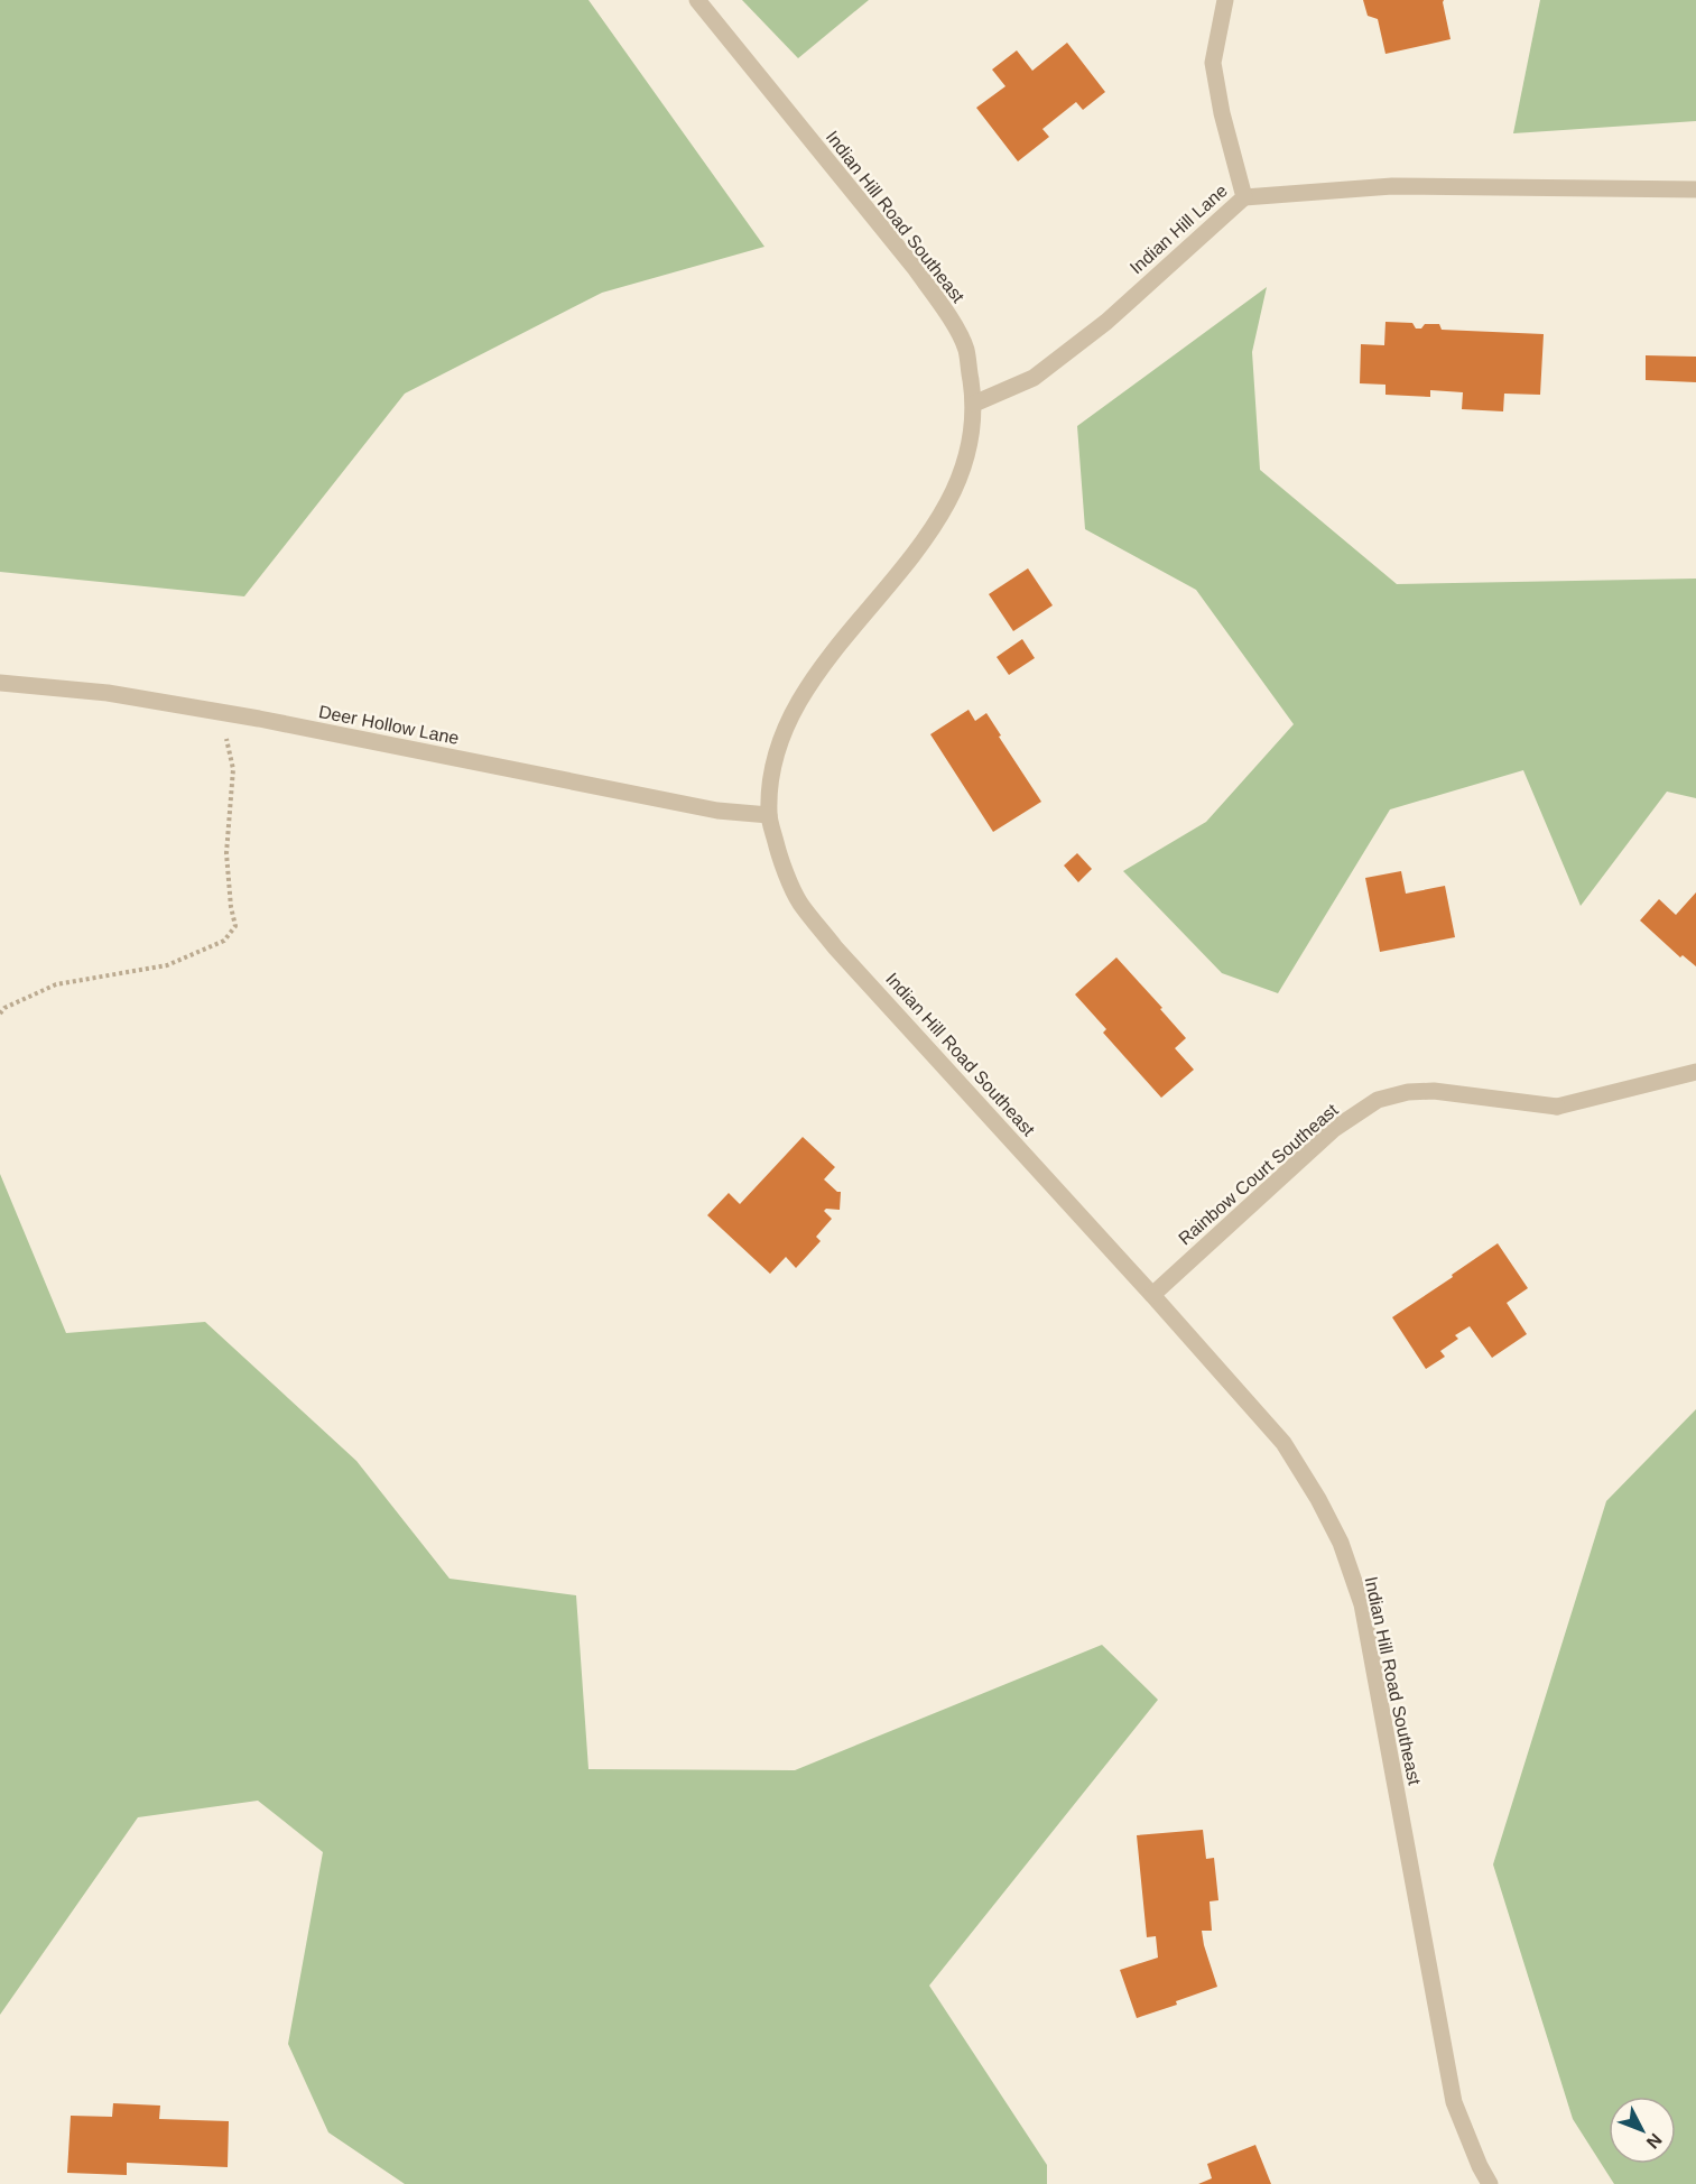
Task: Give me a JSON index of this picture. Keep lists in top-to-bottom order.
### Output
{
  "streets": {
    "street": [
      "Indian Hill Road Southeast",
      "Indian Hill Lane",
      "Deer Hollow Lane",
      "Rainbow Court Southeast"
    ]
  },
  "crossings": [
    ["Indian Hill Road Southeast", "Indian Hill Lane"],
    ["Indian Hill Road Southeast", "Deer Hollow Lane"],
    ["Indian Hill Road Southeast", "Rainbow Court Southeast"]
  ],
  "north": "bottom right"
}
